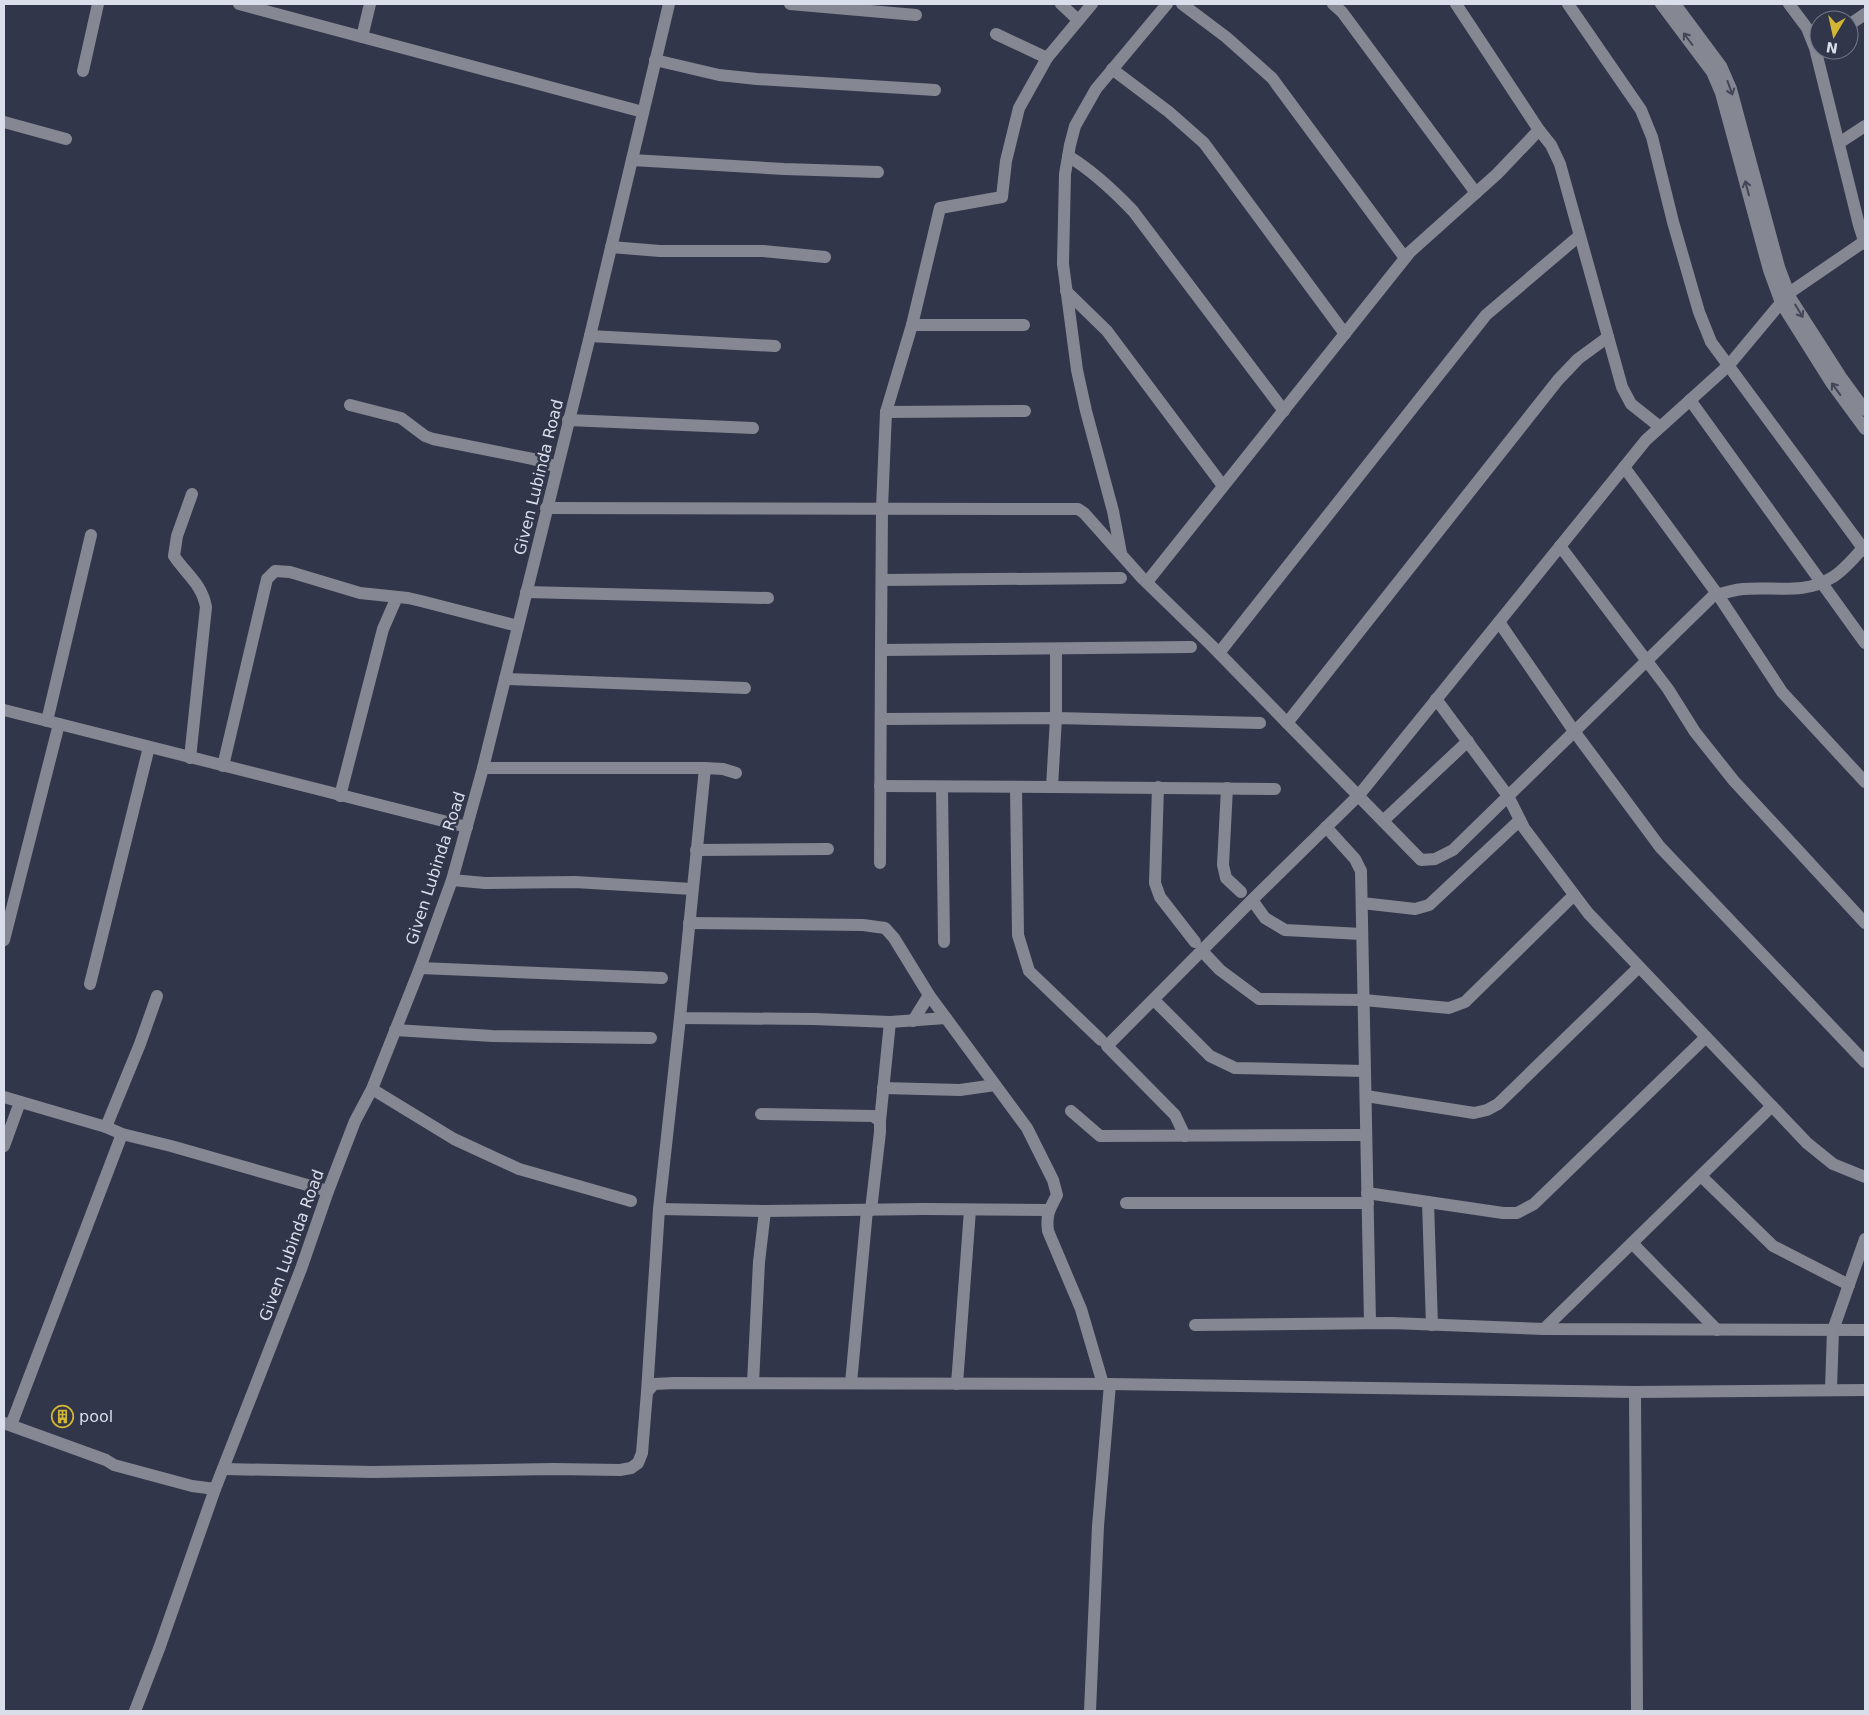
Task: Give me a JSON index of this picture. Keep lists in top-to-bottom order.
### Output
{
  "streets": {
    "street": ["Given Lubinda Road"]
  },
  "places": {
    "building": ["pool"]
  },
  "north": "bottom"
}
